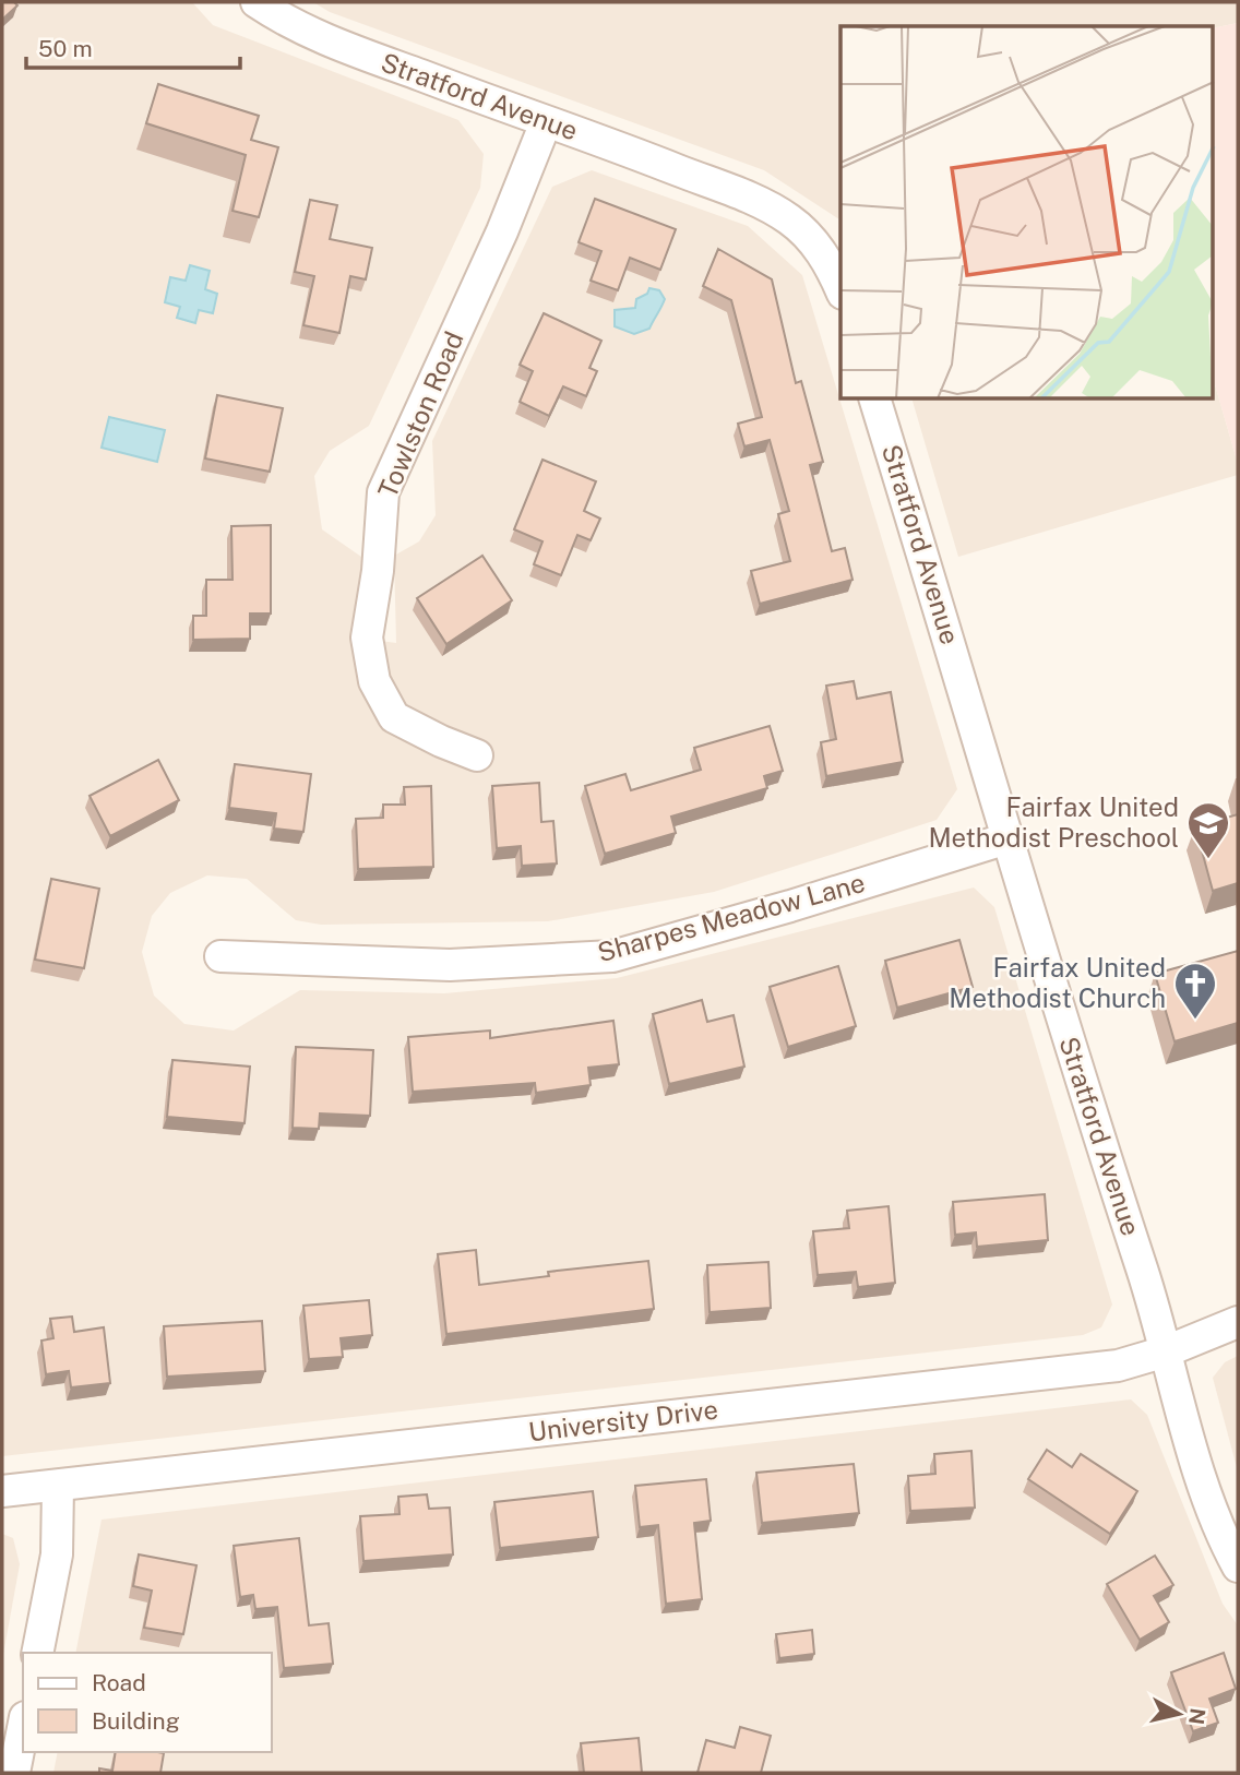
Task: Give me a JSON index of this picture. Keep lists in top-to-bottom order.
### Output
{
  "streets": {
    "street": [
      "Stratford Avenue",
      "Towlston Road",
      "Sharpes Meadow Lane",
      "University Drive"
    ]
  },
  "crossings": [
    ["Stratford Avenue", "Towlston Road"],
    ["Stratford Avenue", "Sharpes Meadow Lane"],
    ["Stratford Avenue", "University Drive"]
  ],
  "places": {
    "school or university": ["Fairfax United Methodist Preschool"],
    "church": ["Fairfax United Methodist Church"]
  },
  "legend": ["Road", "Building"],
  "scale_bar": "50 m",
  "north": "right"
}
